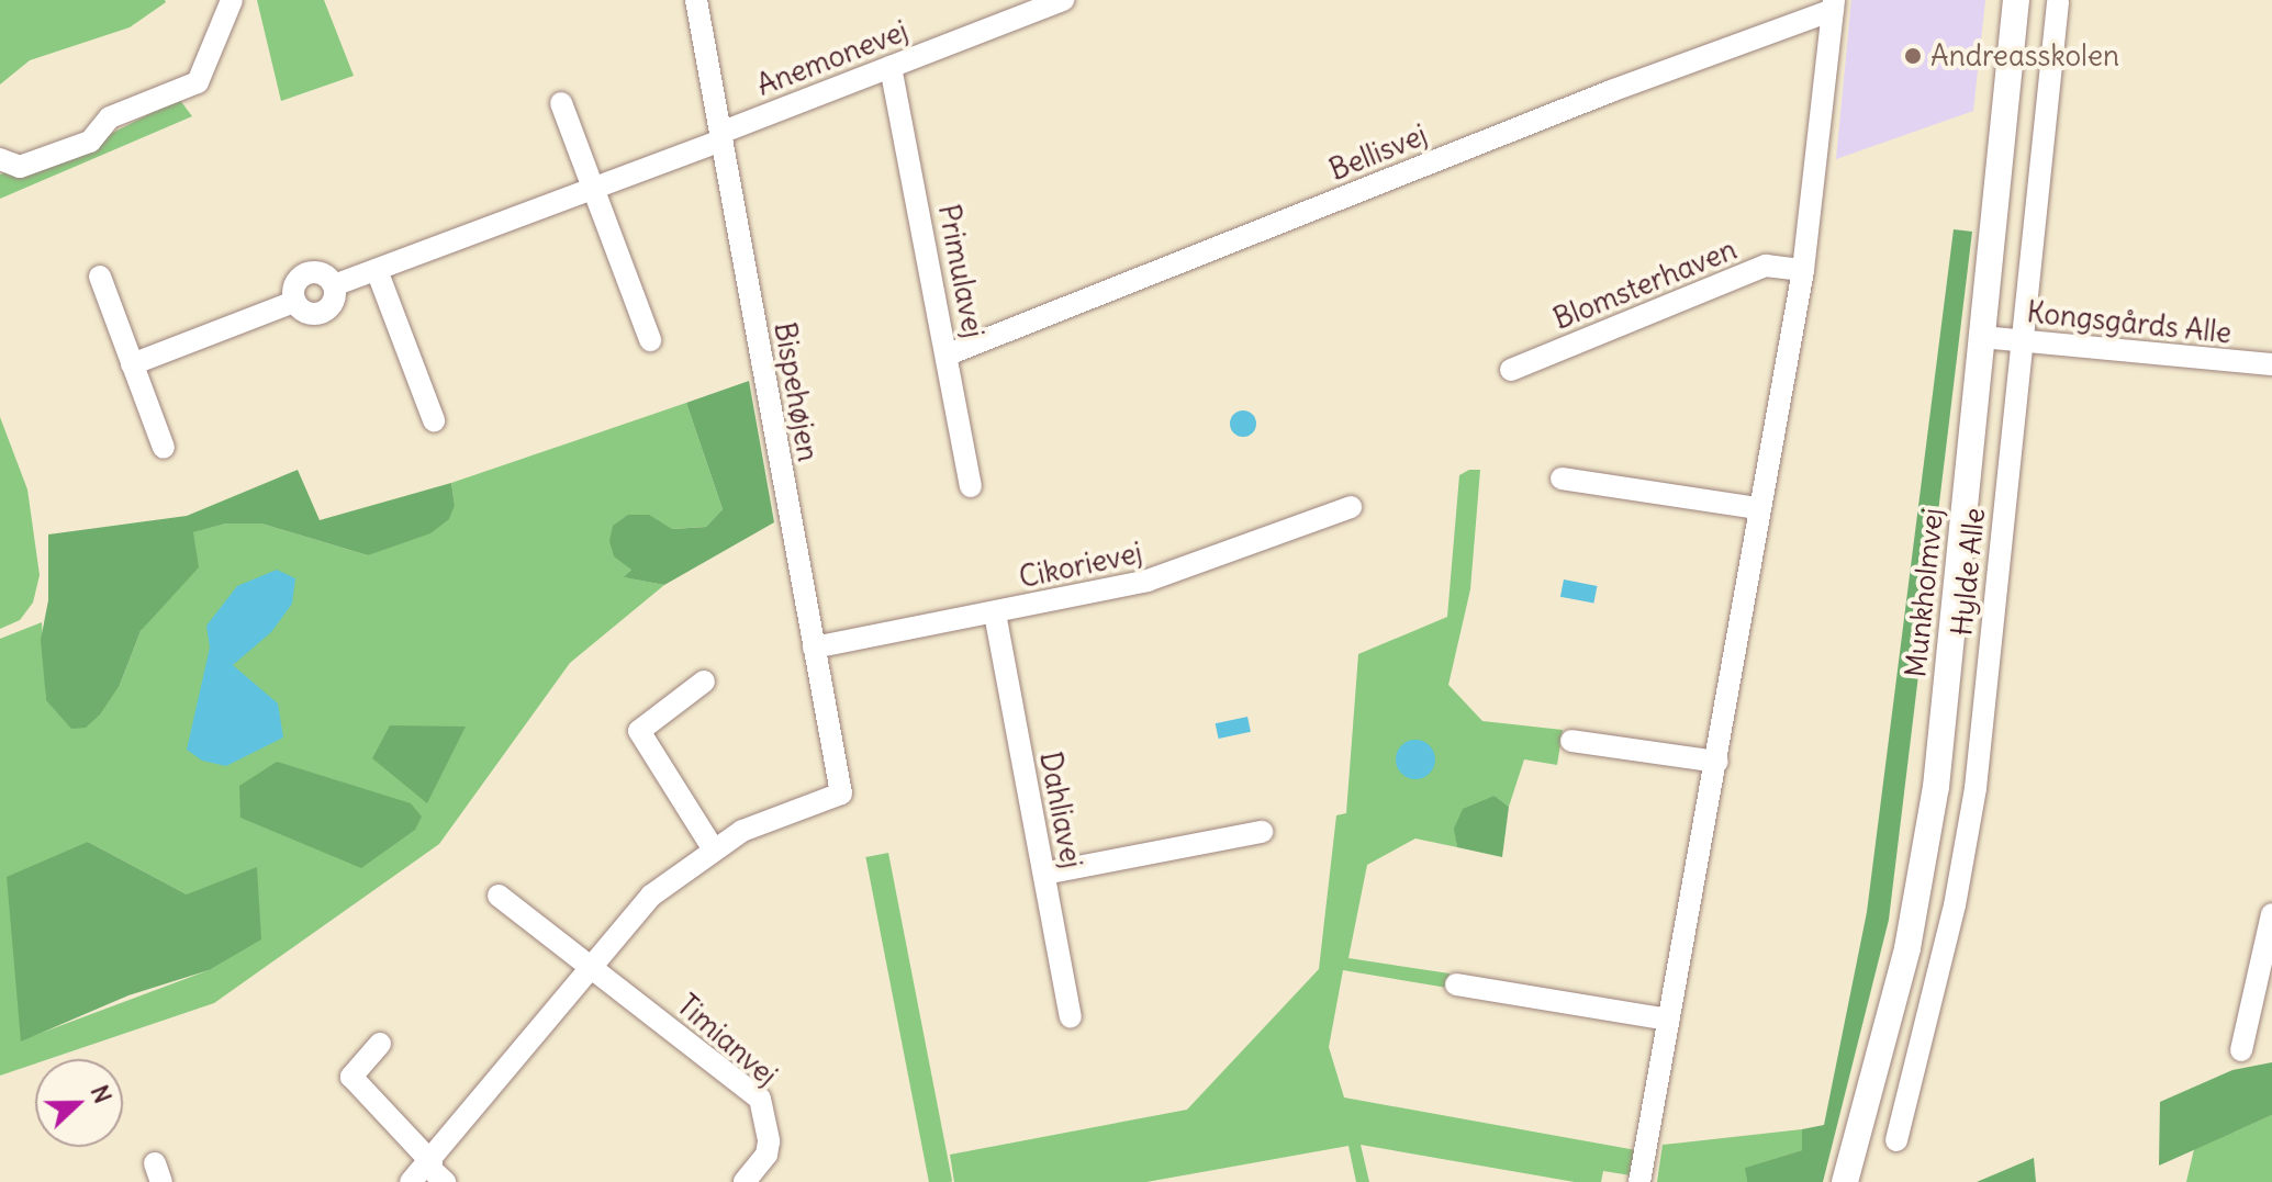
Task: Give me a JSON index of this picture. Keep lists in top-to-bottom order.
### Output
{
  "streets": {
    "street": [
      "Anemonevej",
      "Bellisvej",
      "Primulavej",
      "Blomsterhaven",
      "Kongsgårds Alle",
      "Bispehøjen",
      "Cikorievej",
      "Hylde Alle",
      "Munkholmvej",
      "Dahliavej",
      "Timianvej"
    ]
  },
  "crossings": [
    ["Anemonevej", "Primulavej"],
    ["Anemonevej", "Bispehøjen"],
    ["Bellisvej", "Primulavej"],
    ["Kongsgårds Alle", "Hylde Alle"],
    ["Kongsgårds Alle", "Munkholmvej"],
    ["Bispehøjen", "Cikorievej"],
    ["Cikorievej", "Dahliavej"]
  ],
  "places": ["Andreasskolen"],
  "north": "right"
}
